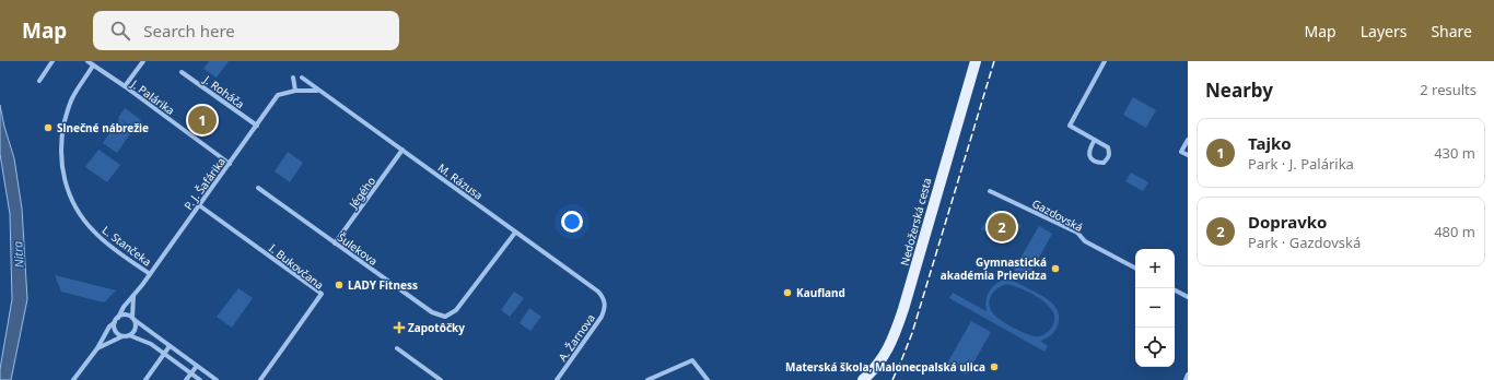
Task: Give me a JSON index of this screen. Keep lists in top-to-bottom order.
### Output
{
  "streets": {
    "main road": ["Nedožerská cesta"],
    "street": [
      "J. Roháča",
      "J. Palárika",
      "M. Rázusa",
      "P. J. Šafárika",
      "Jégého",
      "Gazdovská",
      "L. Stančeka",
      "Šulekova",
      "I. Bukovčana",
      "A. Žarnova"
    ]
  },
  "crossings": [
    ["J. Roháča", "P. J. Šafárika"],
    ["J. Palárika", "P. J. Šafárika"],
    ["J. Palárika", "L. Stančeka"],
    ["M. Rázusa", "P. J. Šafárika"],
    ["M. Rázusa", "Jégého"],
    ["M. Rázusa", "Šulekova"],
    ["M. Rázusa", "A. Žarnova"],
    ["P. J. Šafárika", "L. Stančeka"],
    ["P. J. Šafárika", "I. Bukovčana"],
    ["Jégého", "Šulekova"]
  ],
  "water": ["Nitra"],
  "places": {
    "other": [
      "Slnečné nábrežie",
      "Gymnastická akadémia Prievidza",
      "LADY Fitness",
      "Kaufland",
      "Materská škola, Malonecpalská ulica"
    ],
    "health": ["Zapotôčky"]
  },
  "page": {
    "header": "Map",
    "search": "Search here",
    "nav": ["Map", "Layers", "Share"],
    "heading": ["Nearby", "2 results"],
    "pins": ["1", "2"],
    "list": [
      {
        "mark": "1",
        "name": "Tajko",
        "note": "Park · J. Palárika",
        "value": "430 m"
      },
      {
        "mark": "2",
        "name": "Dopravko",
        "note": "Park · Gazdovská",
        "value": "480 m"
      }
    ],
    "map_buttons": ["+", "−"]
  }
}
